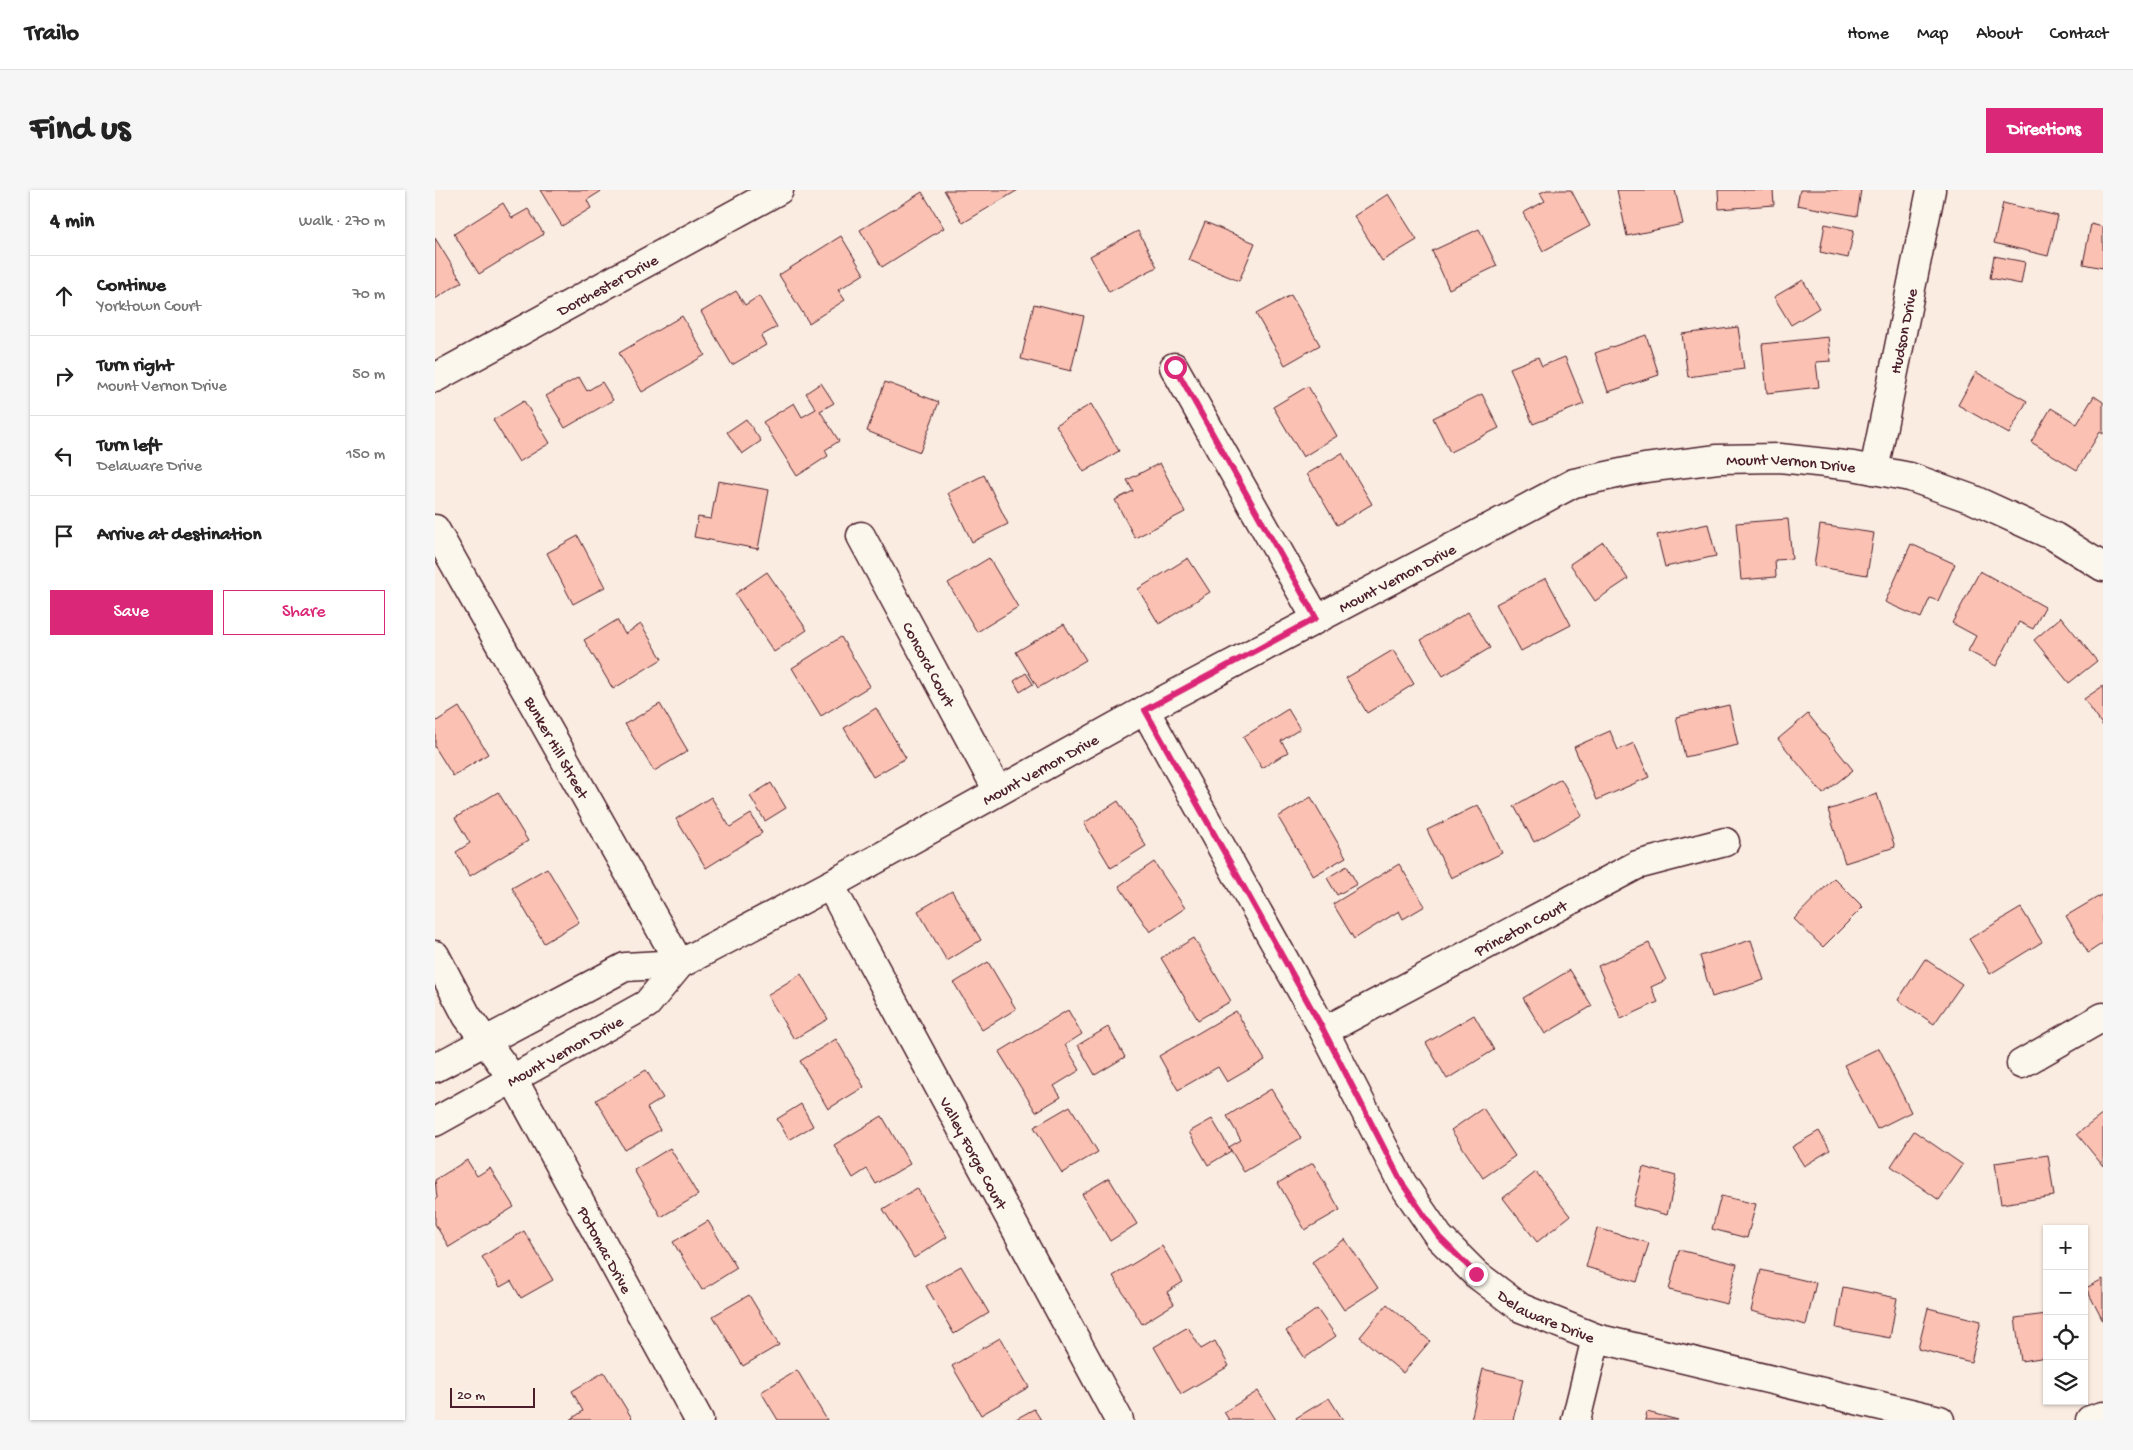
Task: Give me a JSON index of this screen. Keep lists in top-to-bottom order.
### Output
{
  "streets": {
    "street": [
      "Dorchester Drive",
      "Hudson Drive",
      "Mount Vernon Drive",
      "Concord Court",
      "Bunker Hill Street",
      "Princeton Court",
      "Valley Forge Court",
      "Potomac Drive",
      "Delaware Drive"
    ]
  },
  "crossings": [
    ["Hudson Drive", "Mount Vernon Drive"],
    ["Mount Vernon Drive", "Concord Court"],
    ["Mount Vernon Drive", "Bunker Hill Street"],
    ["Mount Vernon Drive", "Valley Forge Court"],
    ["Mount Vernon Drive", "Potomac Drive"],
    ["Mount Vernon Drive", "Delaware Drive"],
    ["Princeton Court", "Delaware Drive"]
  ],
  "scale_bar": "20 m",
  "page": {
    "header": "Trailo",
    "nav": [
      "Home",
      "Map",
      "About",
      "Contact"
    ],
    "buttons": [
      "Directions",
      ["Save", "Share"]
    ],
    "title": "Find us",
    "heading": ["4 min", "Walk · 270 m"],
    "list": [
      ["Continue", "Yorktown Court", "70 m"],
      ["Turn right", "Mount Vernon Drive", "50 m"],
      ["Turn left", "Delaware Drive", "150 m"],
      "Arrive at destination"
    ],
    "map_buttons": ["+", "−"],
    "scale": "20 m"
  }
}
